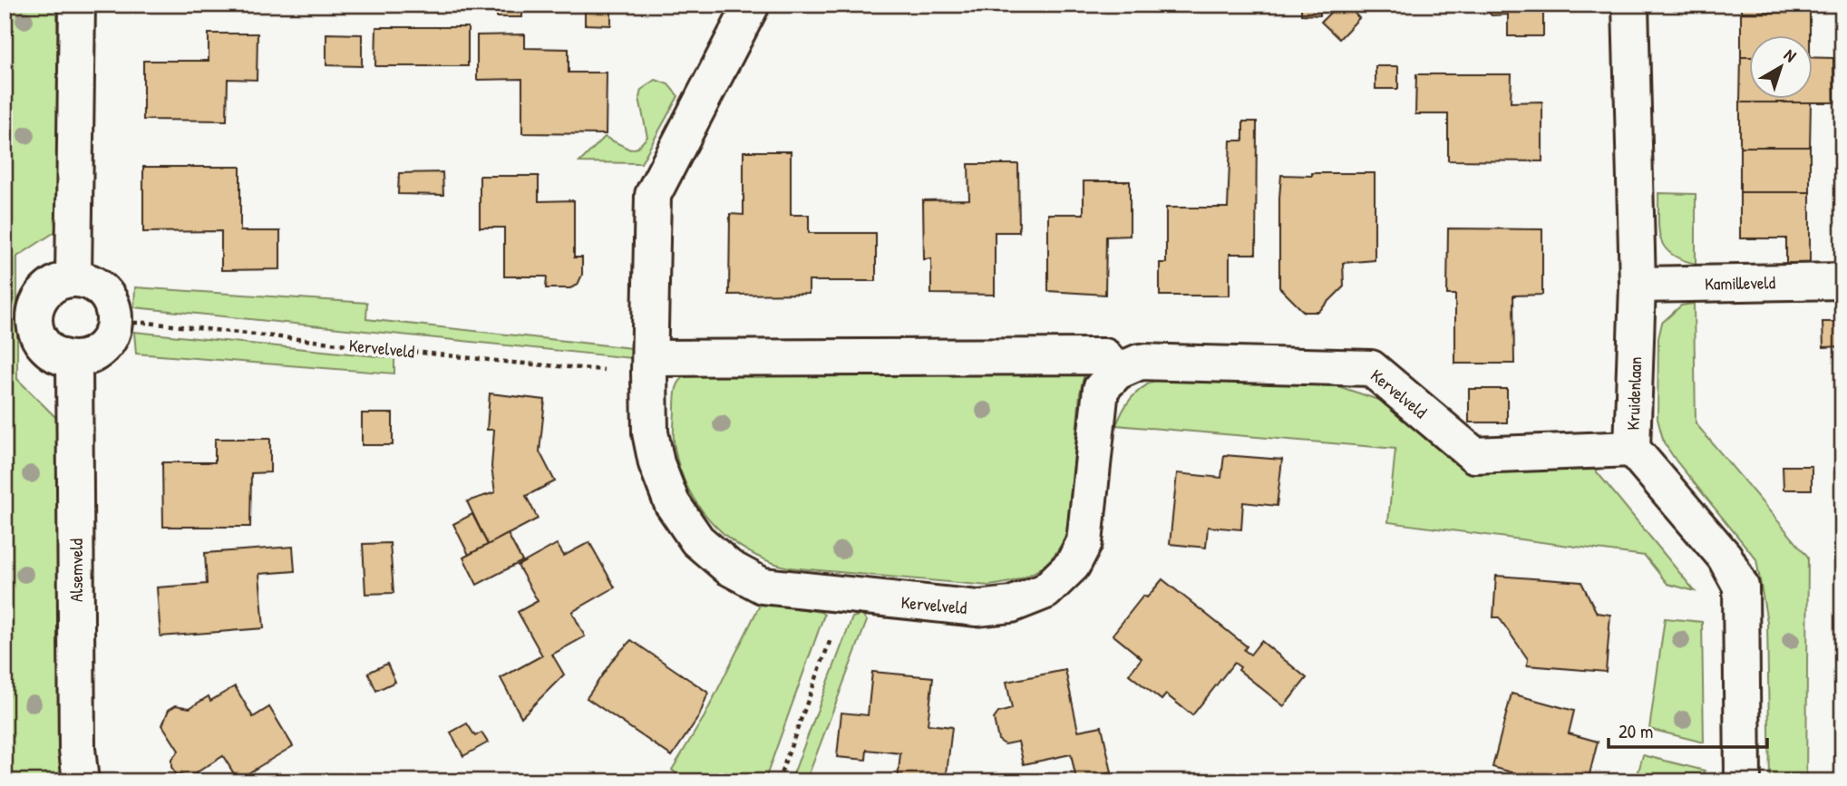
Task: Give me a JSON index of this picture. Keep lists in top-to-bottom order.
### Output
{
  "streets": {
    "street": [
      "Kamilleveld",
      "Kervelveld",
      "Kruidenlaan",
      "Alsemveld"
    ]
  },
  "crossings": [
    ["Kamilleveld", "Kruidenlaan"],
    ["Kervelveld", "Kruidenlaan"],
    ["Kervelveld", "Alsemveld"]
  ],
  "scale_bar": "20 m",
  "north": "top right"
}
